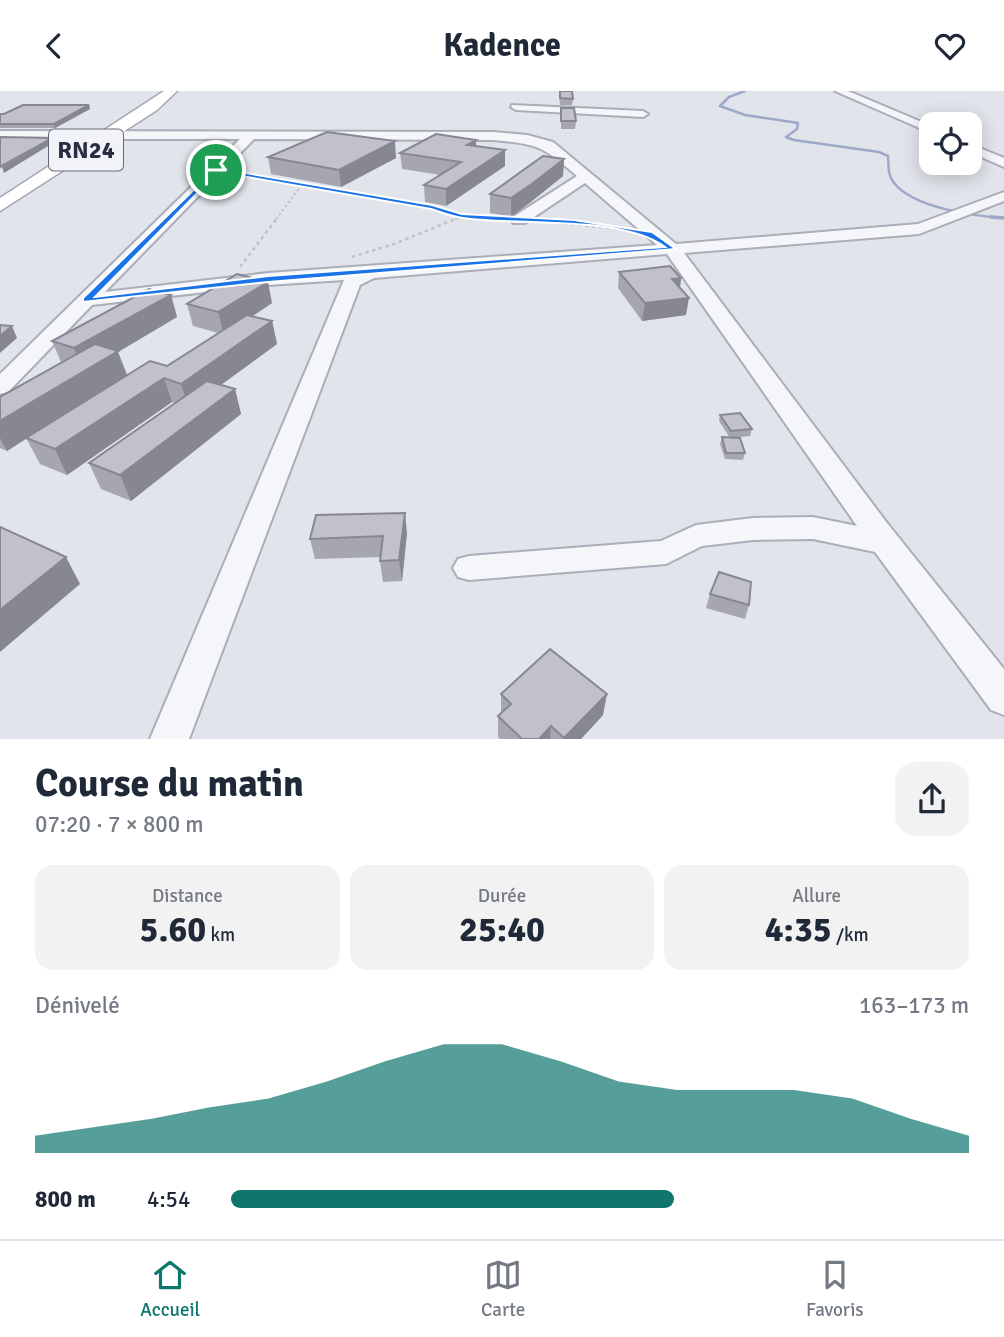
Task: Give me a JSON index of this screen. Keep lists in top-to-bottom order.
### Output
{
  "streets": {
    "main road": ["RN24"]
  },
  "page": {
    "header": "Kadence",
    "heading": ["Course du matin", "07:20 · 7 × 800 m"],
    "stats": [
      ["Distance", "5.60 km"],
      ["Durée", "25:40"],
      ["Allure", "4:35 /km"]
    ],
    "chart": ["Dénivelé", "163–173 m"],
    "list": [
      {
        "name": "800 m",
        "note": "4:54"
      }
    ],
    "tabs": ["Accueil", "Carte", "Favoris"]
  }
}
